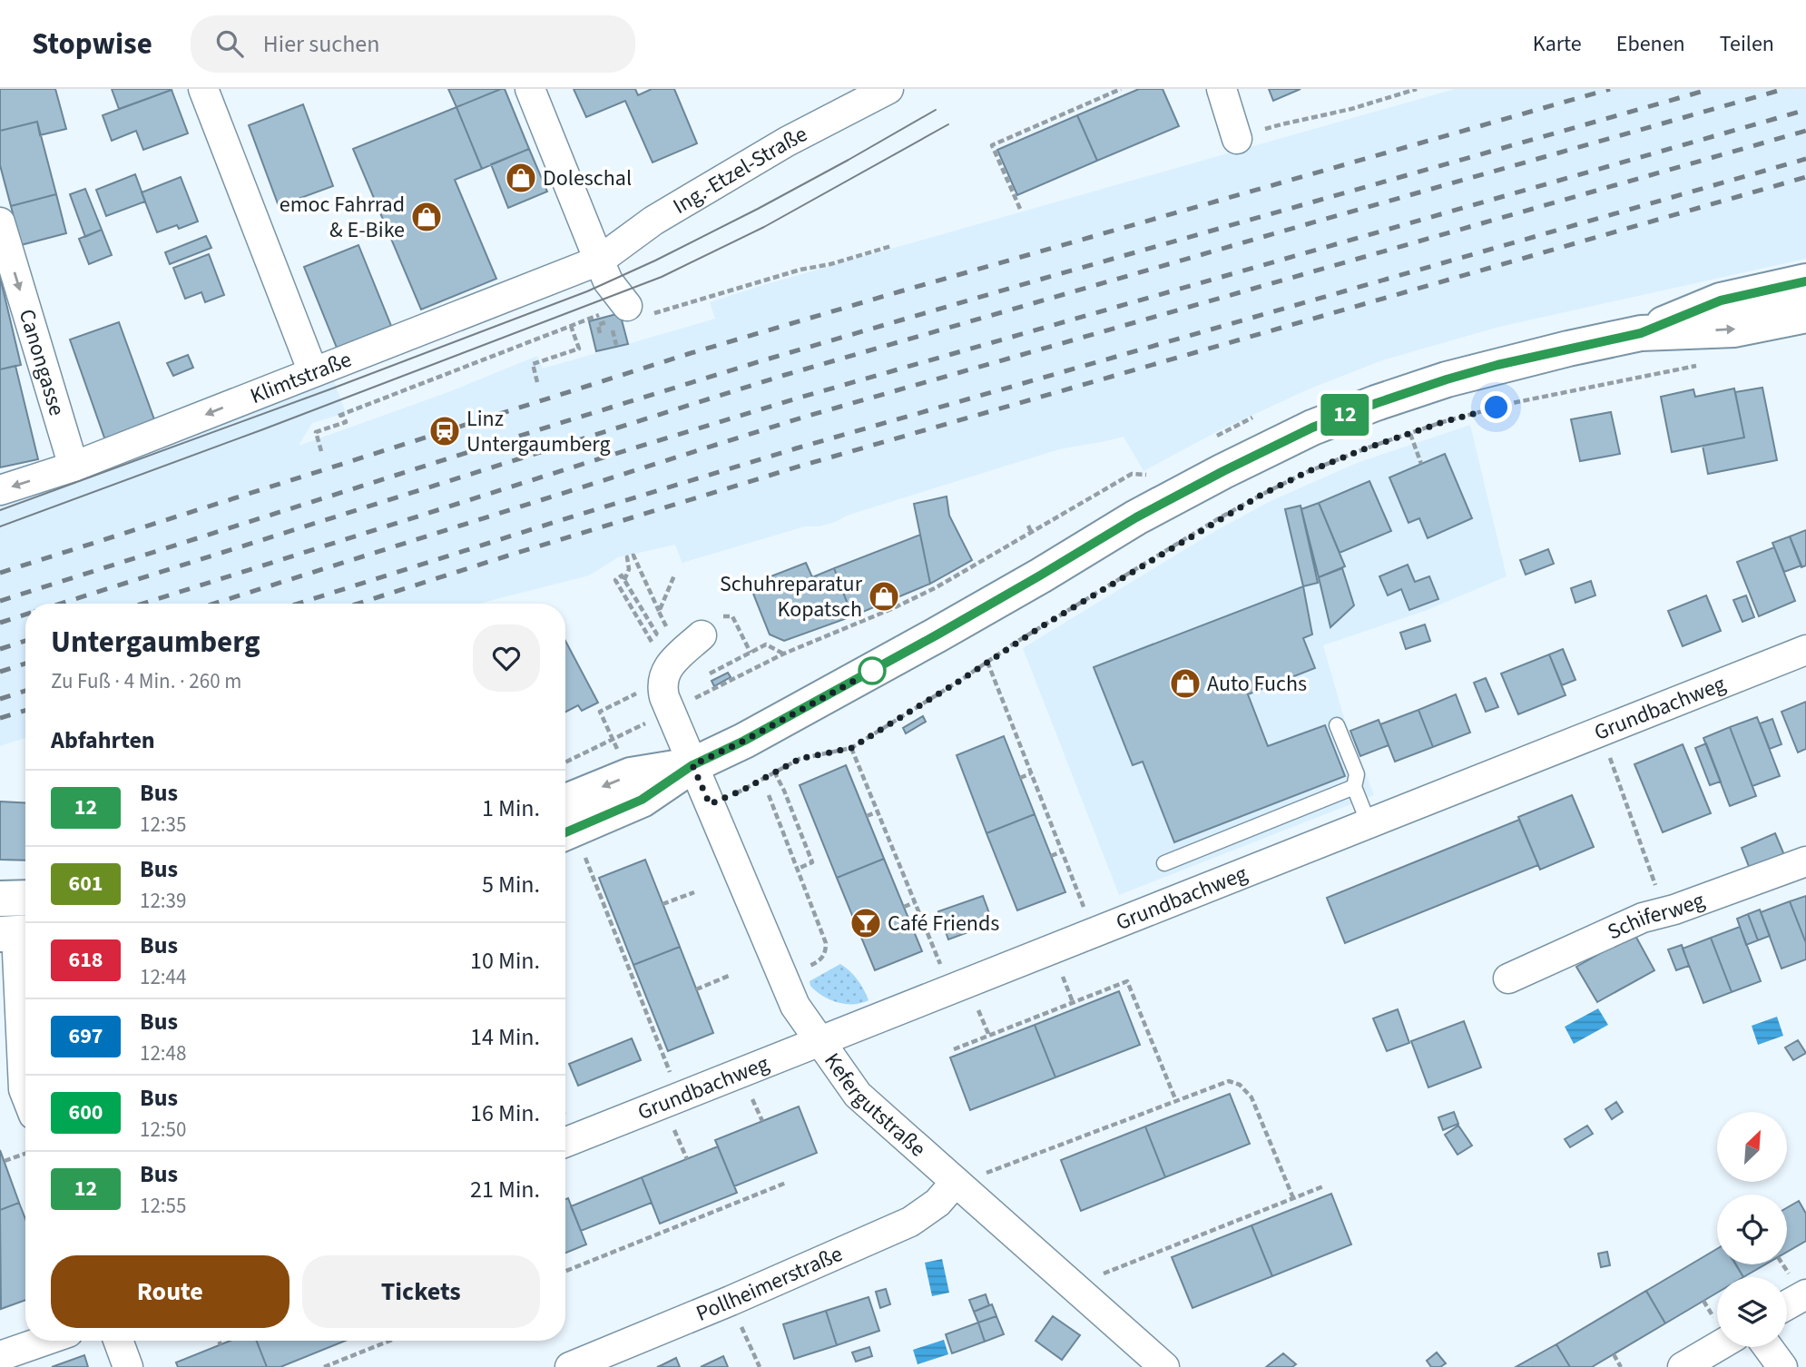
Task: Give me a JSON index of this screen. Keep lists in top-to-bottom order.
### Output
{
  "streets": {
    "street": [
      "Ing.-Etzel-Straße",
      "Canongasse",
      "Klimtstraße",
      "Grundbachweg",
      "Schiferweg",
      "Kefergutstraße",
      "Pollheimerstraße"
    ]
  },
  "crossings": [
    ["Ing.-Etzel-Straße", "Klimtstraße"],
    ["Canongasse", "Klimtstraße"],
    ["Grundbachweg", "Kefergutstraße"],
    ["Kefergutstraße", "Pollheimerstraße"]
  ],
  "one_way": ["Klimtstraße"],
  "places": {
    "shop": [
      "Doleschal",
      "emoc Fahrrad & E-Bike",
      "Schuhreparatur Kopatsch",
      "Auto Fuchs"
    ],
    "station": ["Linz Untergaumberg"],
    "bar": ["Café Friends"]
  },
  "lines": ["bus line 12"],
  "north": "top right",
  "page": {
    "header": "Stopwise",
    "search": "Hier suchen",
    "nav": ["Karte", "Ebenen", "Teilen"],
    "on_map": "12",
    "heading": [
      ["Untergaumberg", "Zu Fuß · 4 Min. · 260 m"],
      "Abfahrten"
    ],
    "list": [
      {
        "mark": "12",
        "name": "Bus",
        "note": "12:35",
        "value": "1 Min."
      },
      {
        "mark": "601",
        "name": "Bus",
        "note": "12:39",
        "value": "5 Min."
      },
      {
        "mark": "618",
        "name": "Bus",
        "note": "12:44",
        "value": "10 Min."
      },
      {
        "mark": "697",
        "name": "Bus",
        "note": "12:48",
        "value": "14 Min."
      },
      {
        "mark": "600",
        "name": "Bus",
        "note": "12:50",
        "value": "16 Min."
      },
      {
        "mark": "12",
        "name": "Bus",
        "note": "12:55",
        "value": "21 Min."
      }
    ],
    "buttons": ["Route", "Tickets"]
  }
}
